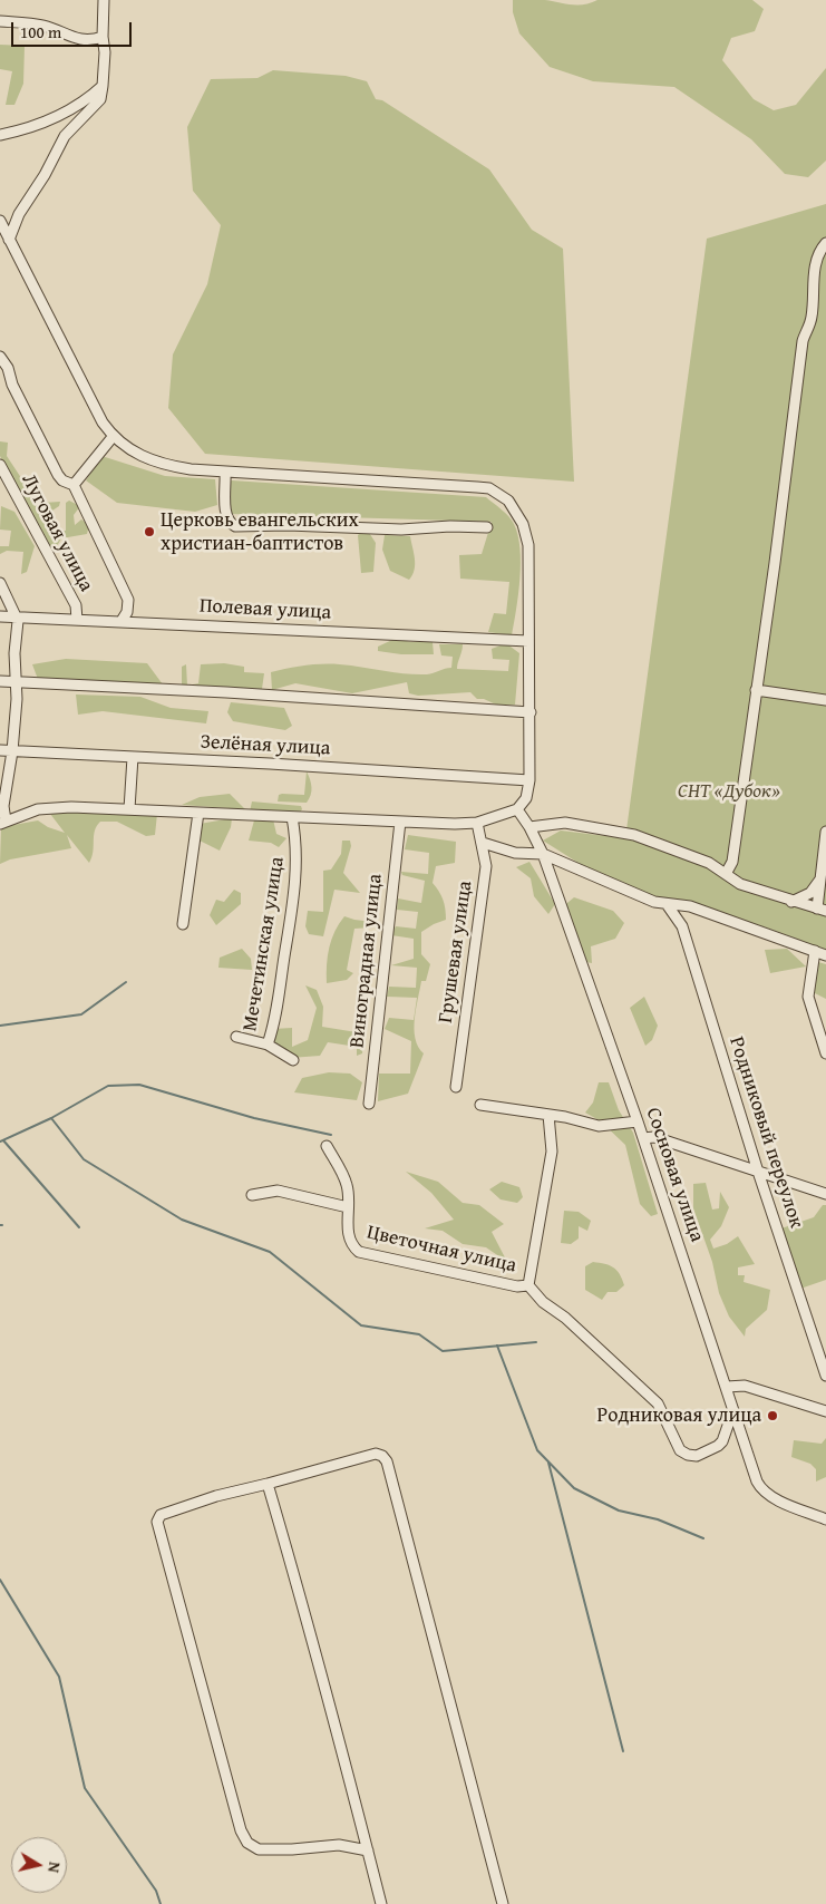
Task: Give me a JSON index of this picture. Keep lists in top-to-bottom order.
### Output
{
  "streets": {
    "street": [
      "Луговая улица",
      "Полевая улица",
      "Зелёная улица",
      "Мечетинская улица",
      "Грушевая улица",
      "Виноградная улица",
      "Родниковый переулок",
      "Сосновая улица",
      "Цветочная улица"
    ]
  },
  "crossings": [
    ["Луговая улица", "Полевая улица"]
  ],
  "parks": ["СНТ «Дубок»"],
  "places": ["Церковь евангельских христиан-баптистов", "Родниковая улица"],
  "scale_bar": "100 m",
  "north": "right"
}
